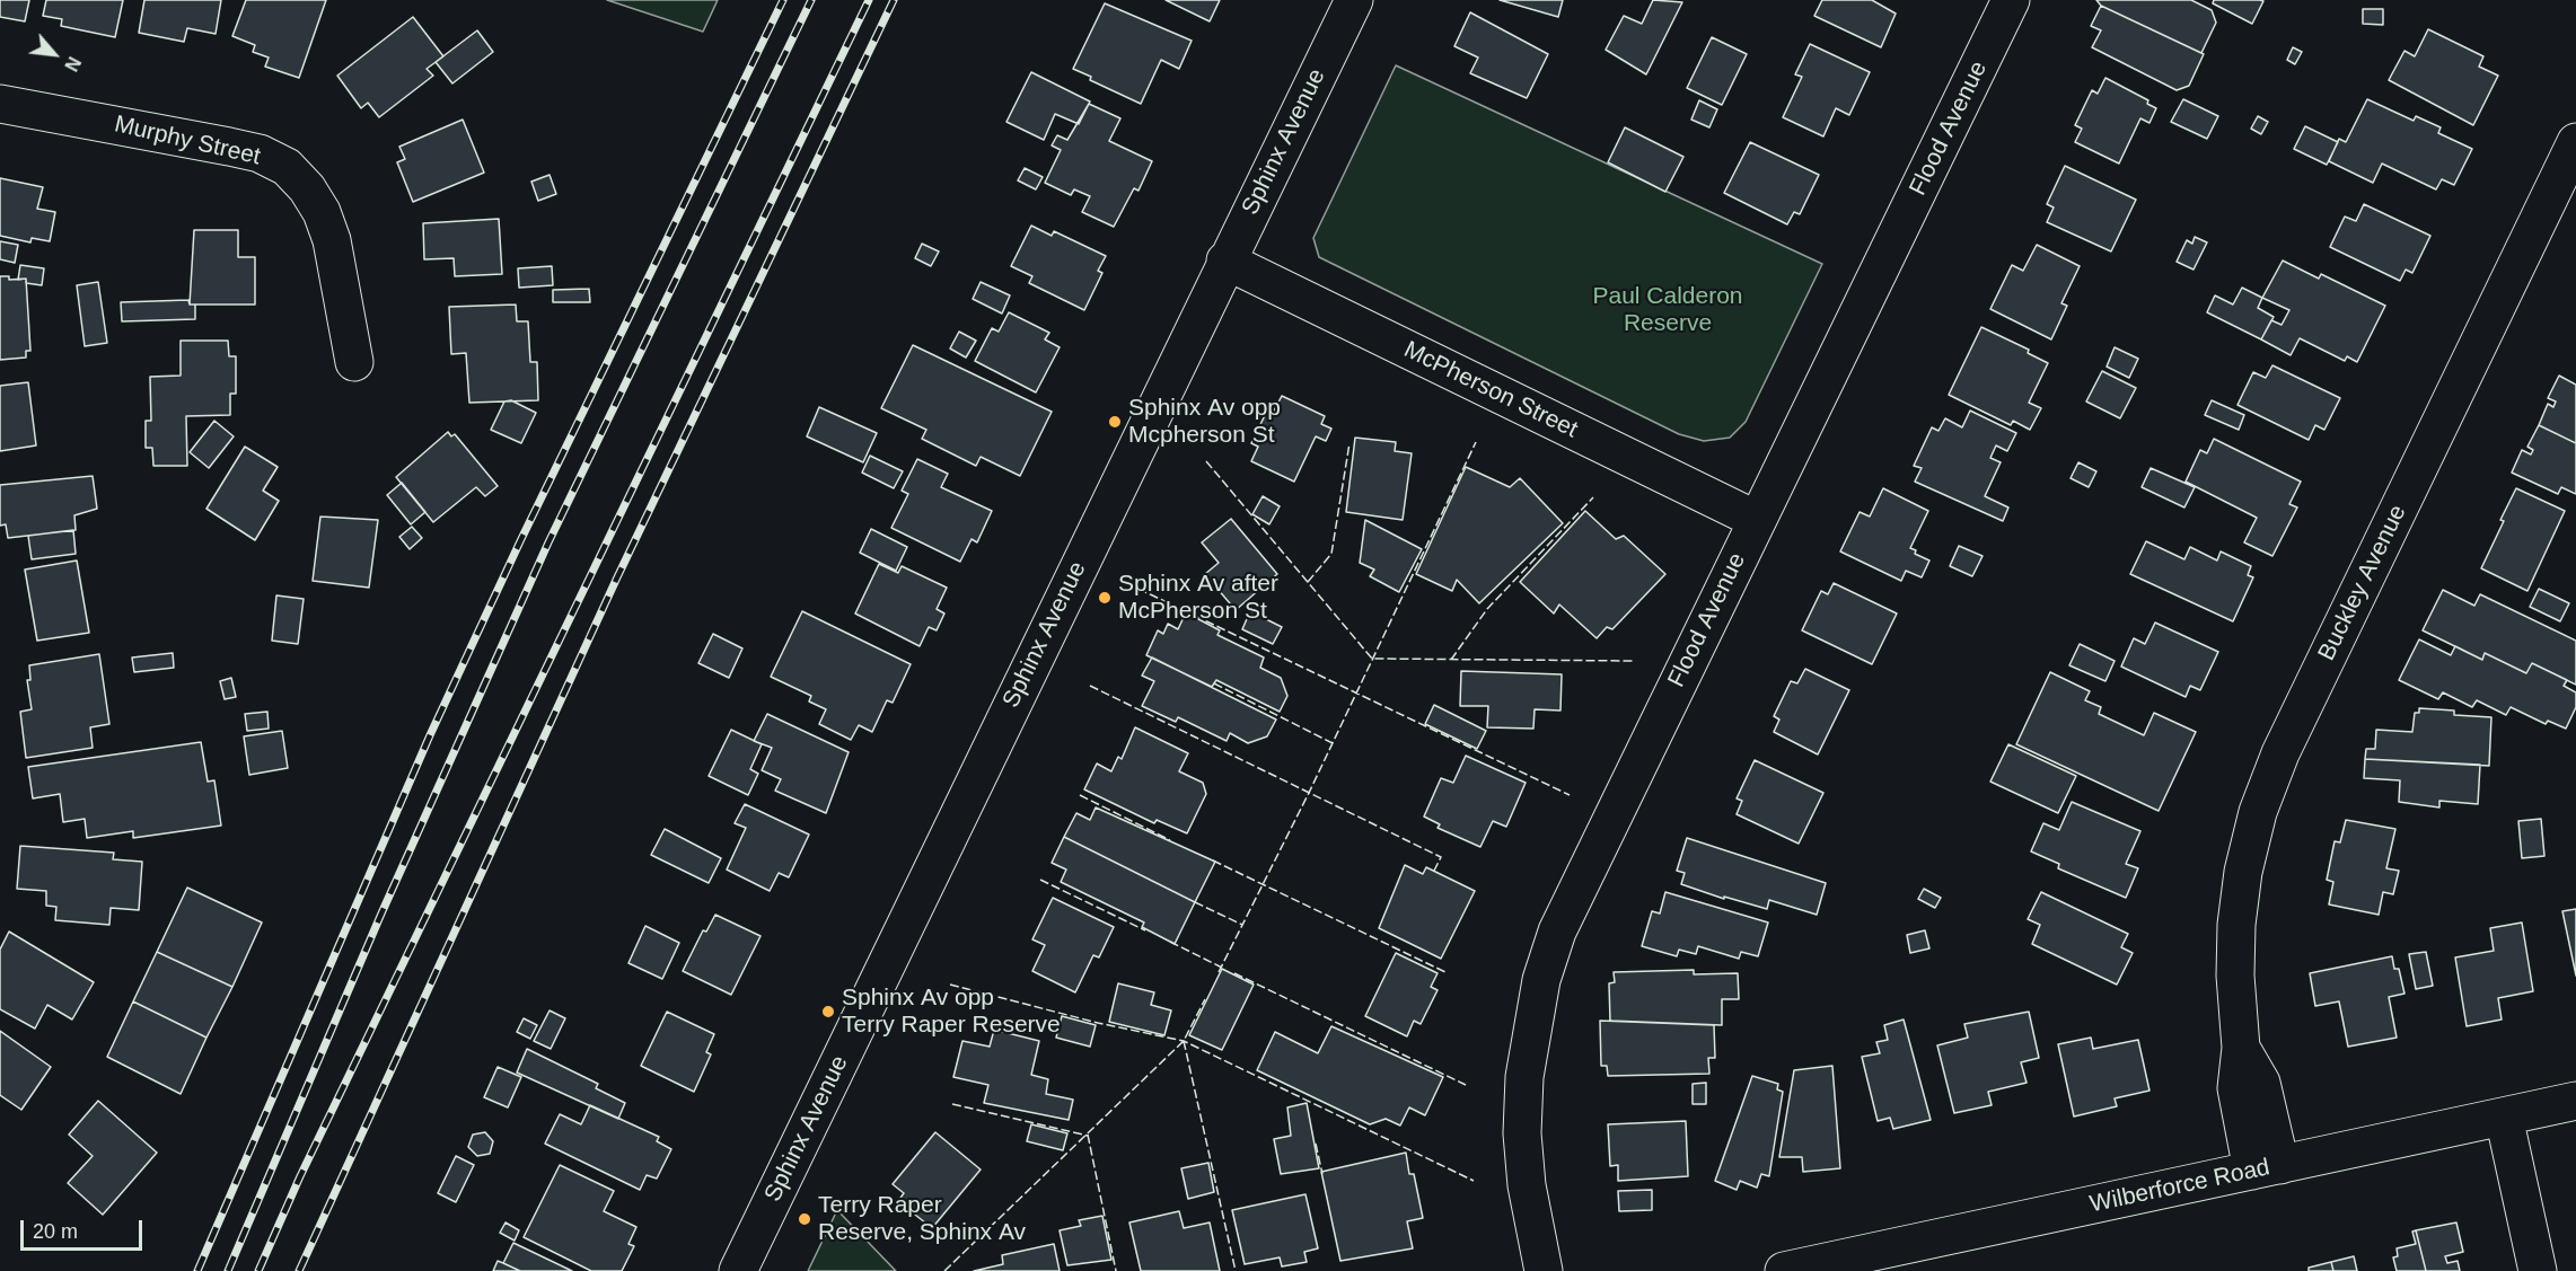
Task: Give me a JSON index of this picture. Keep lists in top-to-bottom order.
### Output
{
  "streets": {
    "street": [
      "Flood Avenue",
      "Murphy Street",
      "Sphinx Avenue",
      "McPherson Street",
      "Buckley Avenue",
      "Wilberforce Road"
    ]
  },
  "crossings": [
    ["Flood Avenue", "McPherson Street"],
    ["Sphinx Avenue", "McPherson Street"],
    ["Buckley Avenue", "Wilberforce Road"]
  ],
  "parks": ["Paul Calderon Reserve"],
  "places": [
    "Sphinx Av opp Mcpherson St",
    "Sphinx Av after McPherson St",
    "Sphinx Av opp Terry Raper Reserve",
    "Terry Raper Reserve, Sphinx Av"
  ],
  "scale_bar": "20 m",
  "north": "bottom right"
}
